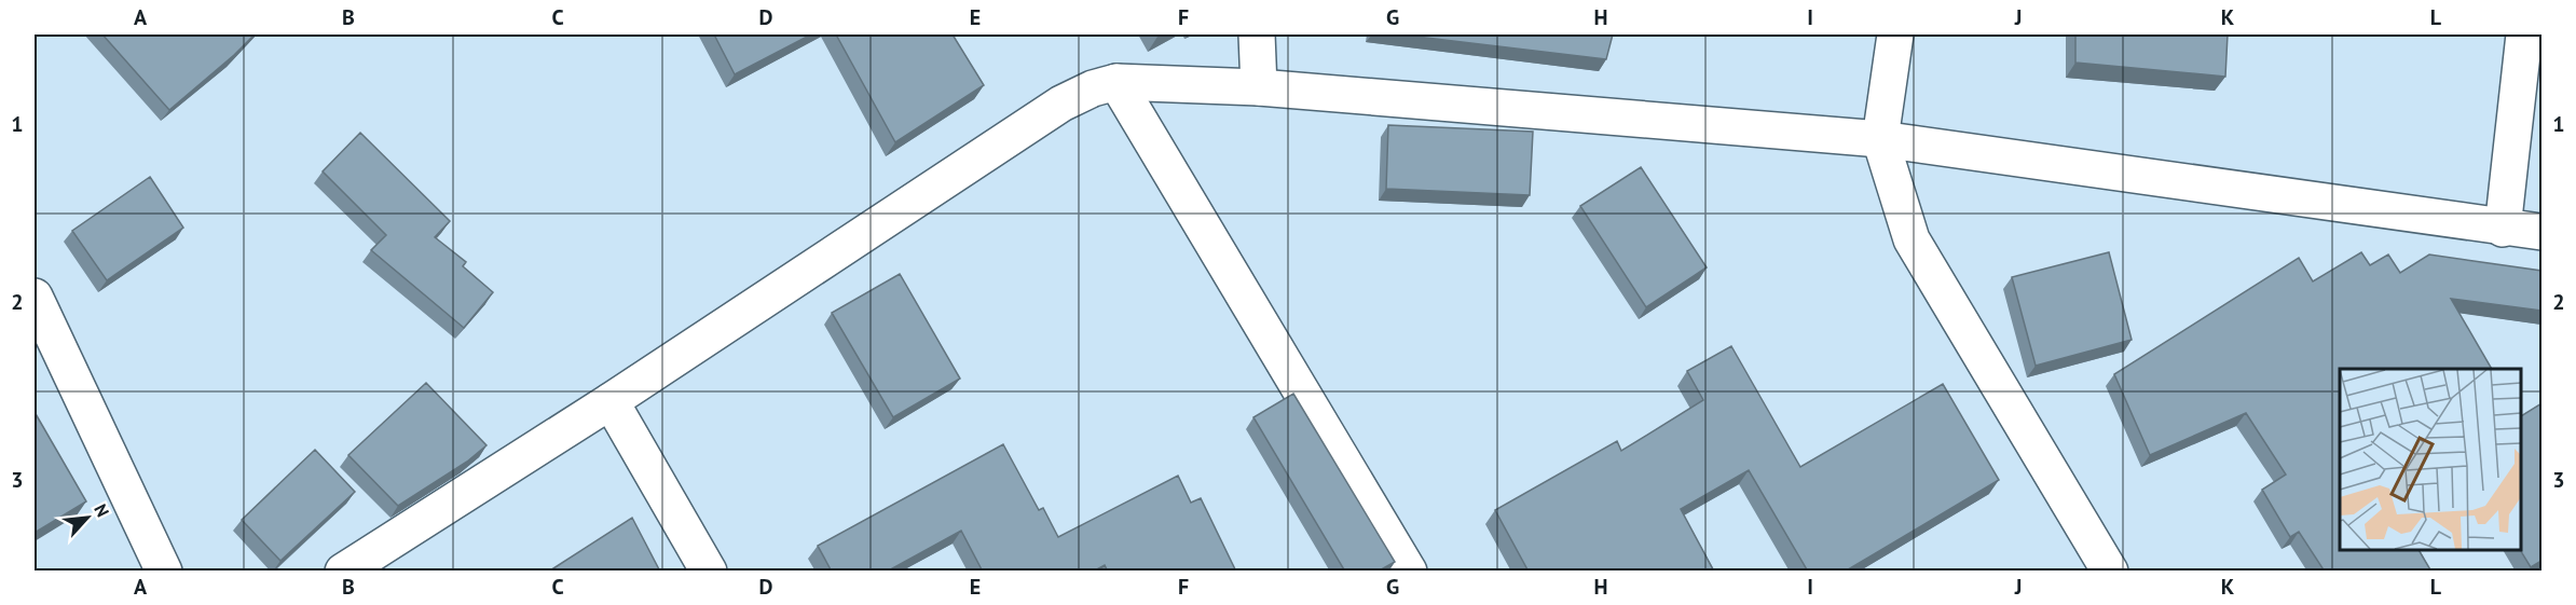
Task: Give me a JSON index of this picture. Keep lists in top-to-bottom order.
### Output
{
  "north": "top right",
  "grid": {
    "columns": [
      "A",
      "B",
      "C",
      "D",
      "E",
      "F",
      "G",
      "H",
      "I",
      "J",
      "K",
      "L"
    ],
    "rows": ["1", "2", "3"]
  }
}
